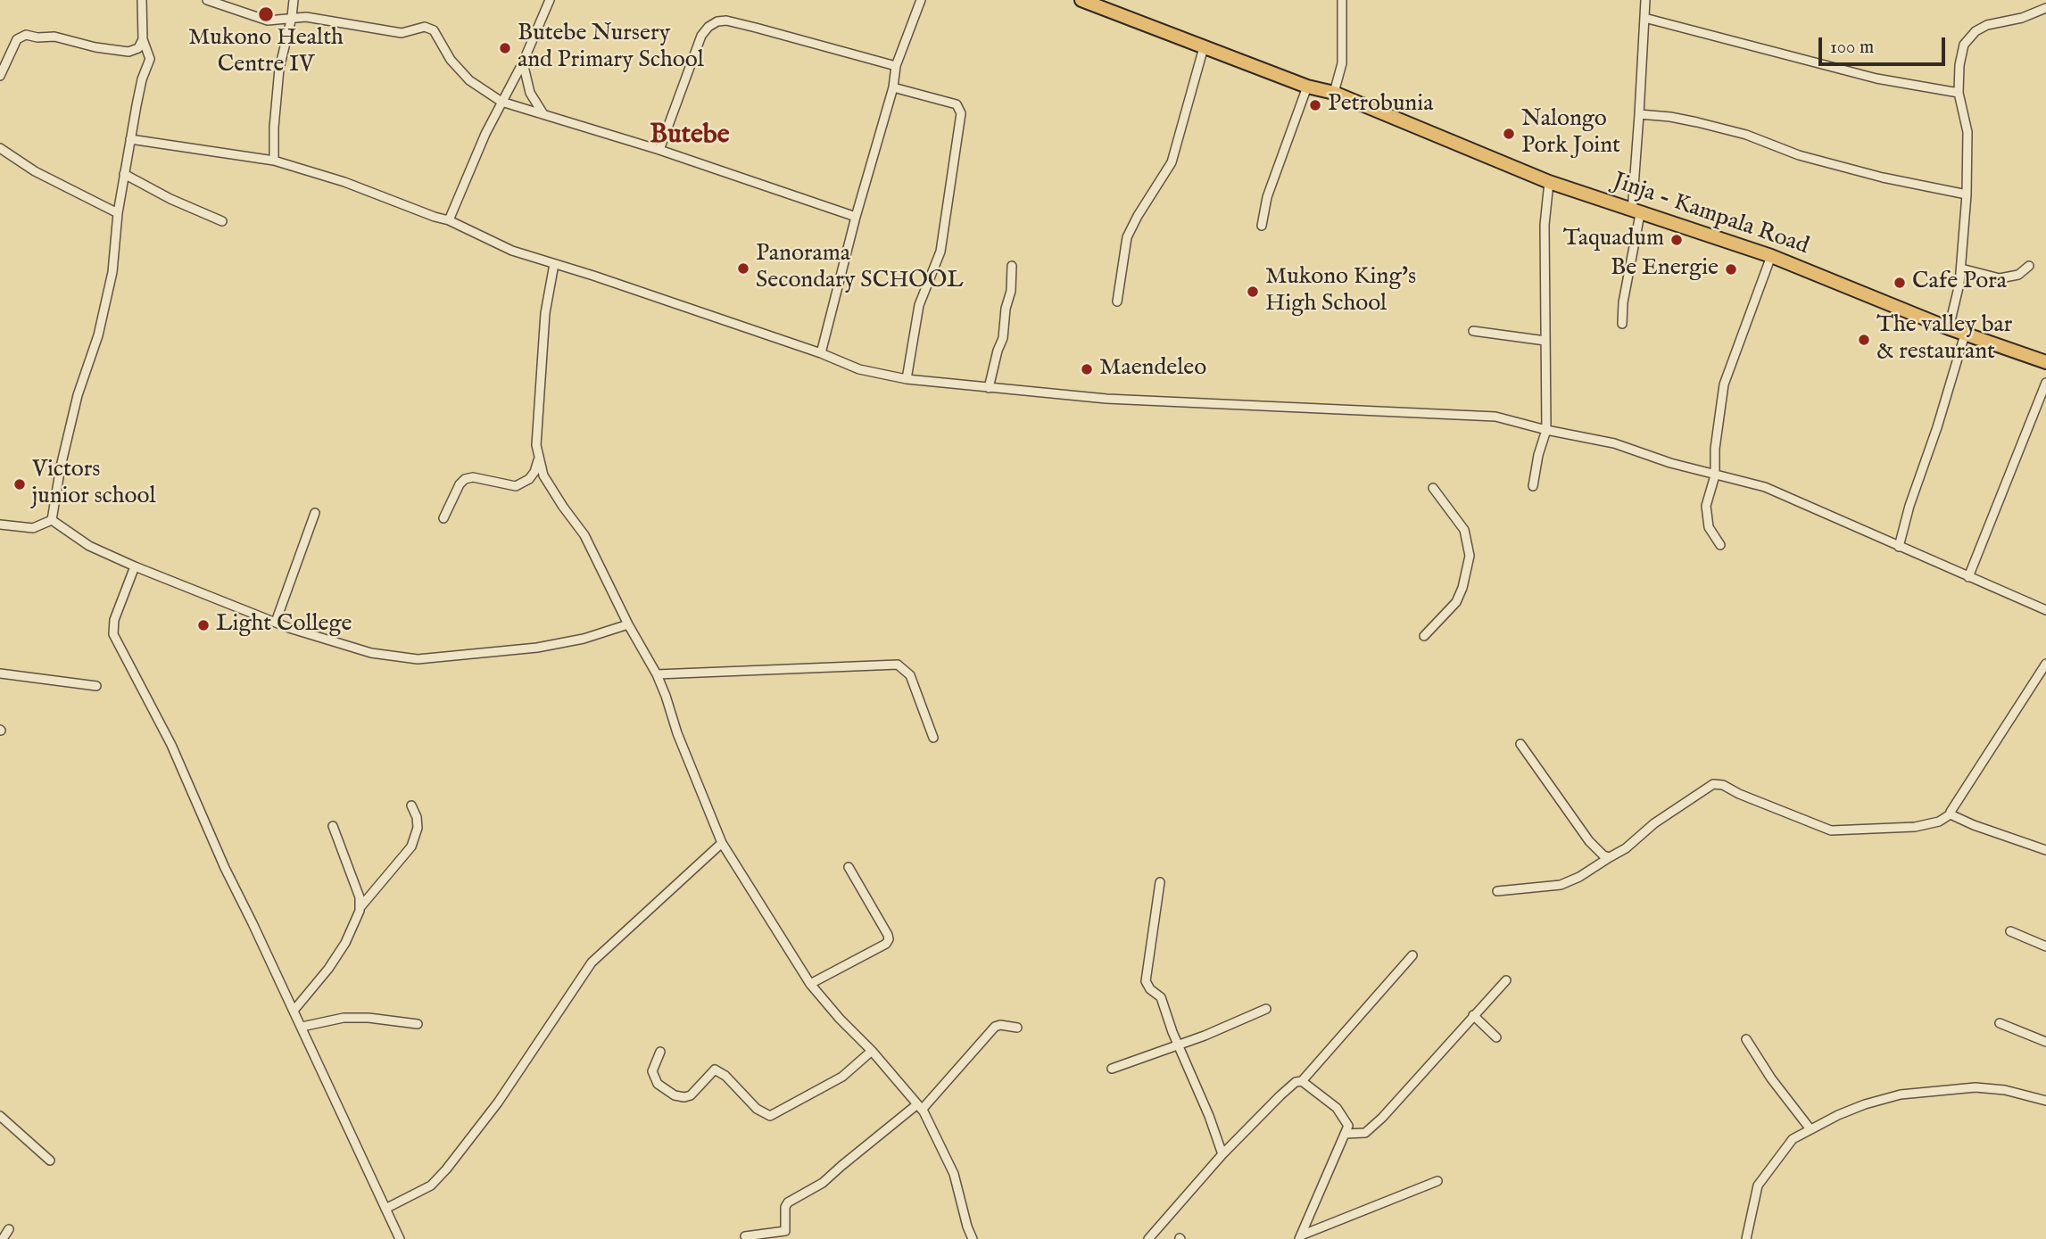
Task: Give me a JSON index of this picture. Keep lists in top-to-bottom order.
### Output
{
  "streets": {
    "highway": ["Jinja - Kampala Road"]
  },
  "districts": ["Butebe"],
  "places": [
    "Mukono Health Centre IV",
    "Butebe Nursery and Primary School",
    "Petrobunia",
    "Nalongo Pork Joint",
    "Taquadum",
    "Panorama Secondary SCHOOL",
    "Be Energie",
    "Cafe Pora",
    "Mukono King's High School",
    "The valley bar & restaurant",
    "Maendeleo",
    "Victors junior school",
    "Light College"
  ],
  "scale_bar": "100 m"
}
